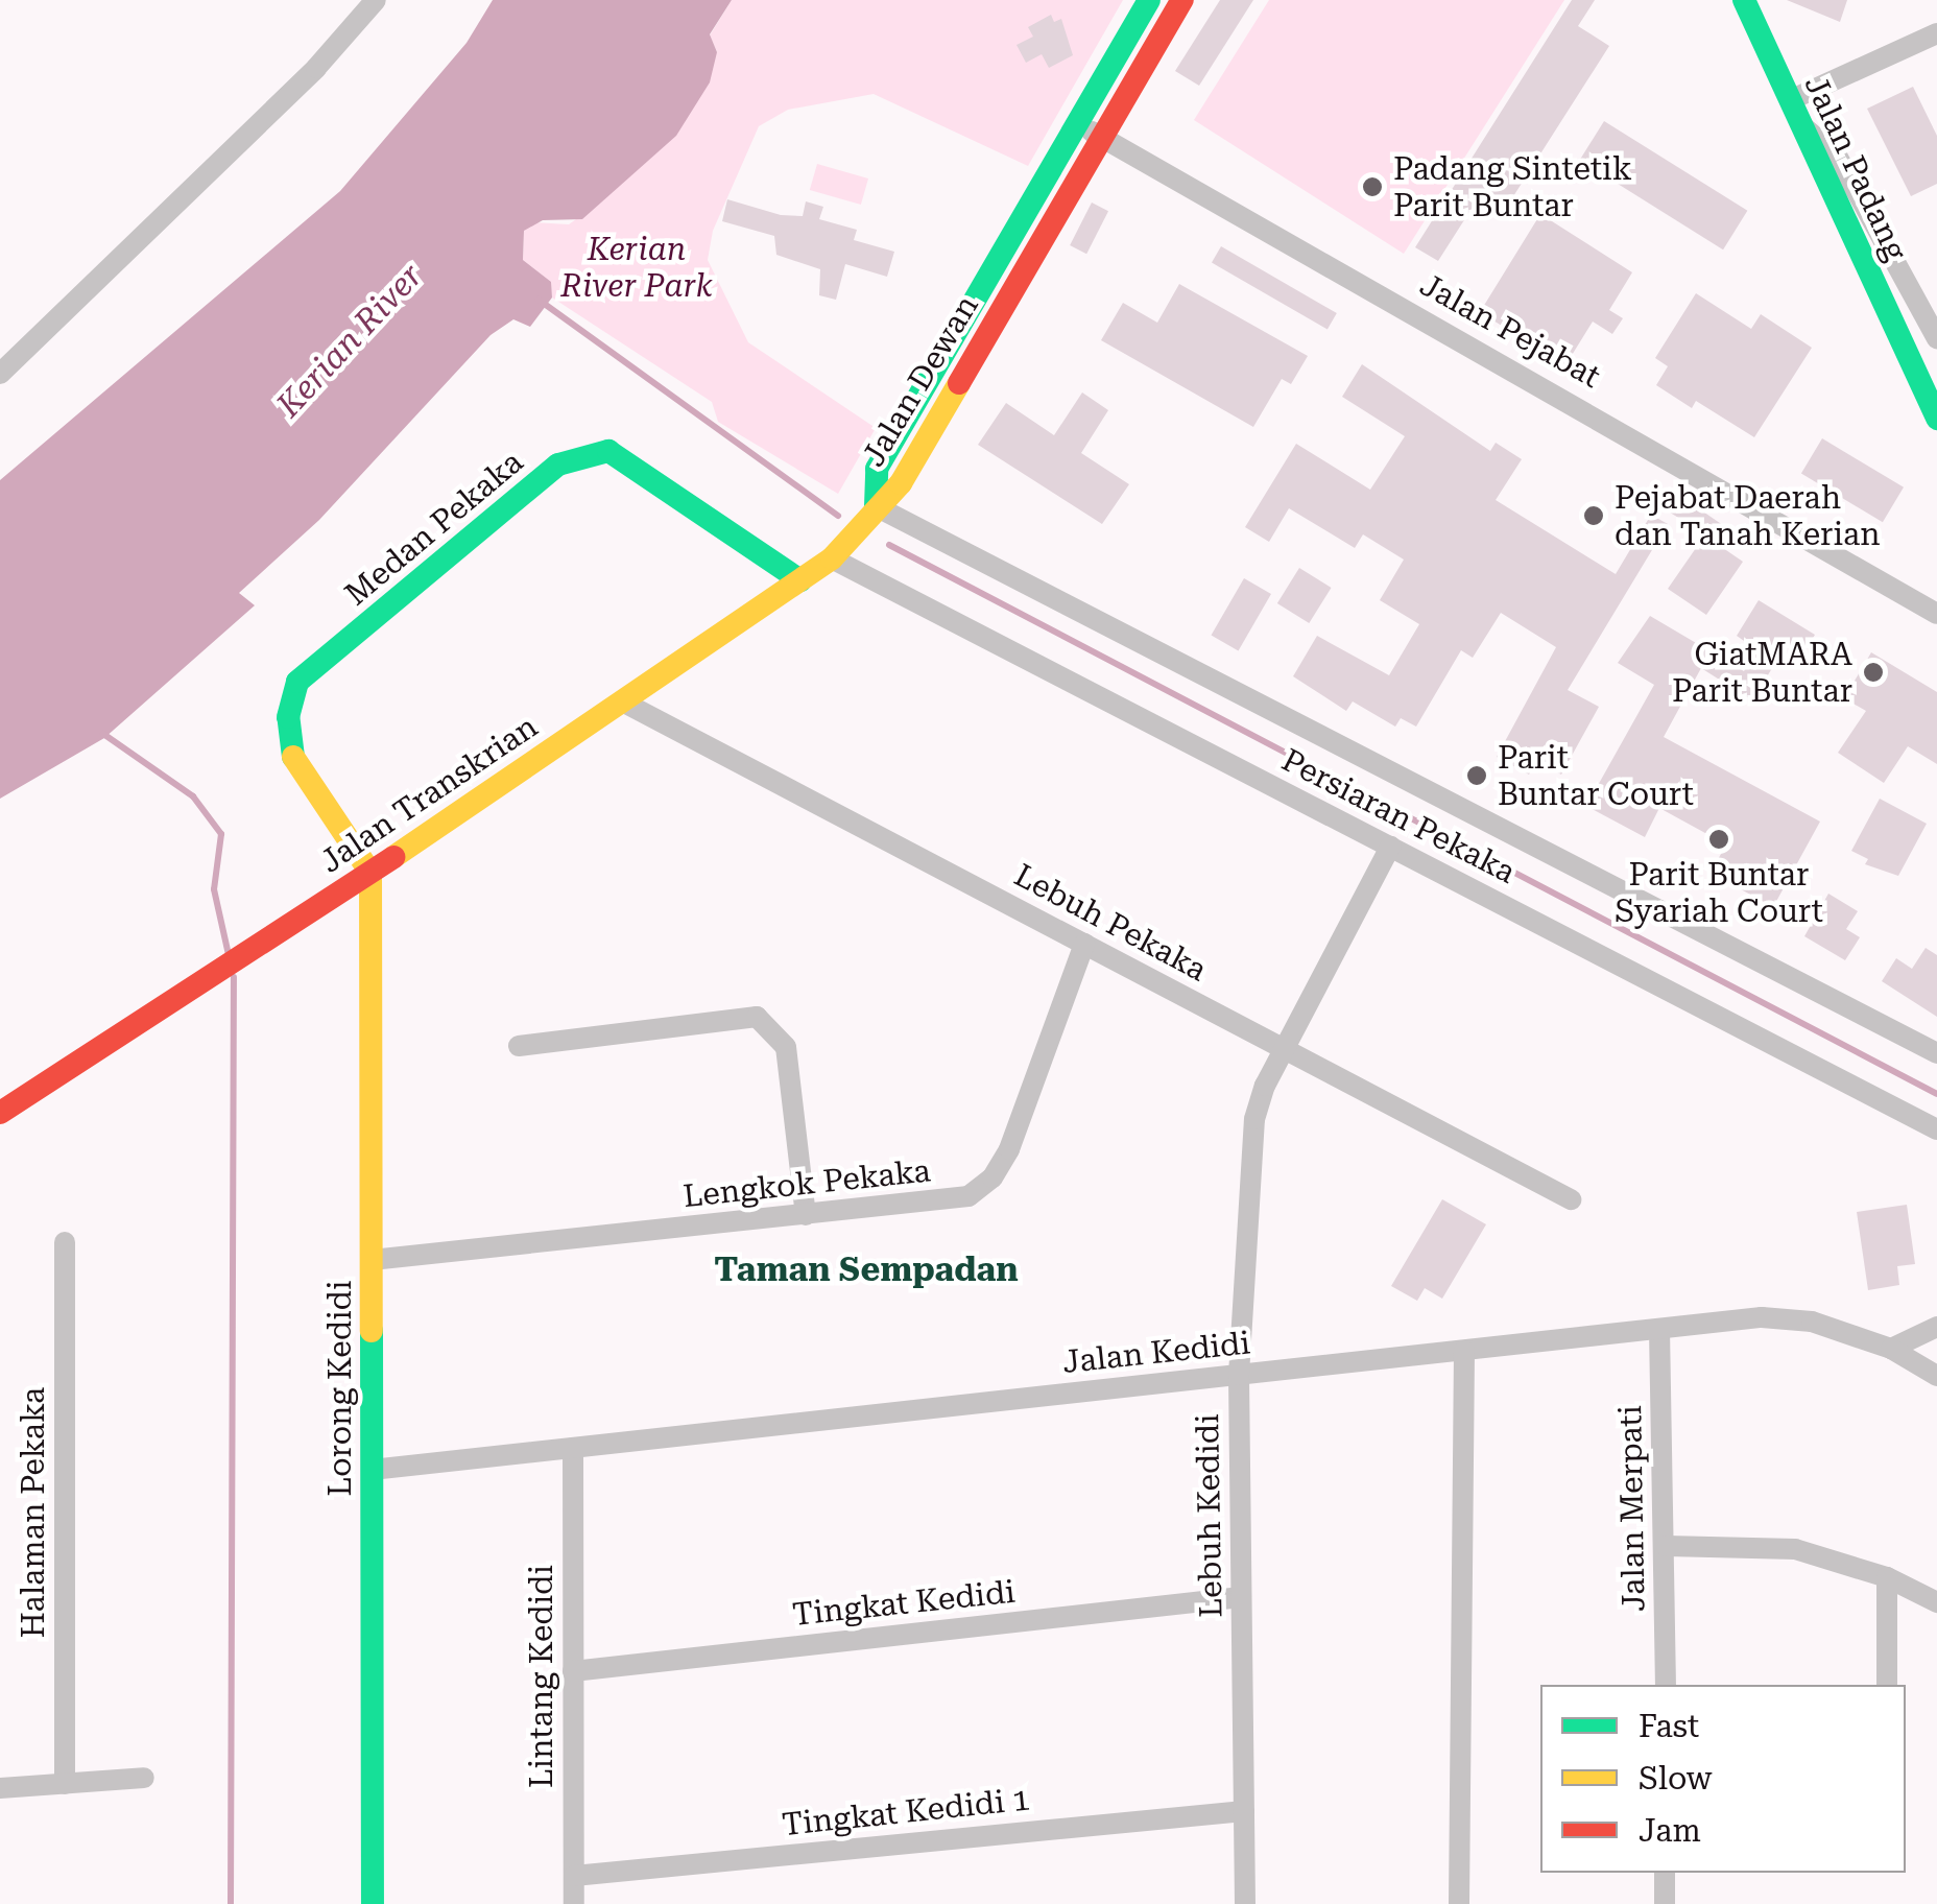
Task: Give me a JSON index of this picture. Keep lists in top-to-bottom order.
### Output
{
  "streets": {
    "street": [
      "Jalan Padang",
      "Jalan Pejabat",
      "Jalan Dewan",
      "Medan Pekaka",
      "Jalan Transkrian",
      "Persiaran Pekaka",
      "Lebuh Pekaka",
      "Lengkok Pekaka",
      "Jalan Kedidi",
      "Lorong Kedidi",
      "Jalan Merpati",
      "Halaman Pekaka",
      "Lebuh Kedidi",
      "Tingkat Kedidi",
      "Lintang Kedidi",
      "Tingkat Kedidi 1"
    ]
  },
  "crossings": [
    ["Jalan Pejabat", "Jalan Dewan"],
    ["Jalan Dewan", "Jalan Transkrian"],
    ["Medan Pekaka", "Jalan Transkrian"],
    ["Medan Pekaka", "Lorong Kedidi"],
    ["Jalan Transkrian", "Persiaran Pekaka"],
    ["Jalan Transkrian", "Lebuh Pekaka"],
    ["Jalan Transkrian", "Lorong Kedidi"],
    ["Persiaran Pekaka", "Lebuh Kedidi"],
    ["Lebuh Pekaka", "Lengkok Pekaka"],
    ["Lebuh Pekaka", "Lebuh Kedidi"],
    ["Lengkok Pekaka", "Lorong Kedidi"],
    ["Jalan Kedidi", "Lorong Kedidi"],
    ["Jalan Kedidi", "Jalan Merpati"],
    ["Jalan Kedidi", "Lebuh Kedidi"],
    ["Jalan Kedidi", "Lintang Kedidi"],
    ["Lebuh Kedidi", "Tingkat Kedidi"],
    ["Lebuh Kedidi", "Tingkat Kedidi 1"],
    ["Tingkat Kedidi", "Lintang Kedidi"],
    ["Lintang Kedidi", "Tingkat Kedidi 1"]
  ],
  "districts": ["Taman Sempadan"],
  "water": ["Kerian River"],
  "parks": ["Kerian River Park"],
  "places": [
    "Padang Sintetik Parit Buntar",
    "Pejabat Daerah dan Tanah Kerian",
    "GiatMARA Parit Buntar",
    "Parit Buntar Court",
    "Parit Buntar Syariah Court"
  ],
  "legend": ["Fast", "Slow", "Jam"]
}
